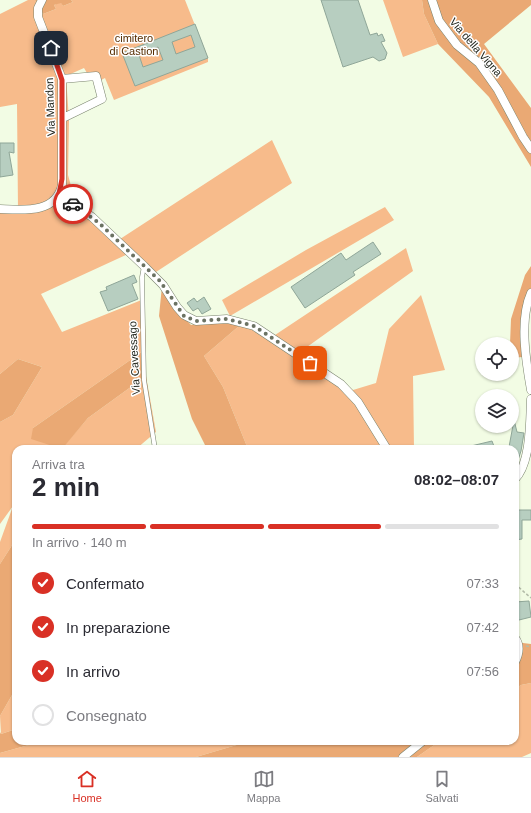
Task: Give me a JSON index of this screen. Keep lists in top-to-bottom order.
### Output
{
  "streets": {
    "street": ["Via della Vigna", "Via Mandon"],
    "lane": ["Via Cavessago"]
  },
  "parks": ["cimitero di Castion"],
  "page": {
    "heading": ["2 min", "Arriva tra", "08:02–08:07"],
    "bar": "In arrivo · 140 m",
    "list": [
      ["Confermato", "07:33"],
      ["In preparazione", "07:42"],
      ["In arrivo", "07:56"],
      "Consegnato"
    ],
    "tabs": ["Home", "Mappa", "Salvati"]
  }
}
